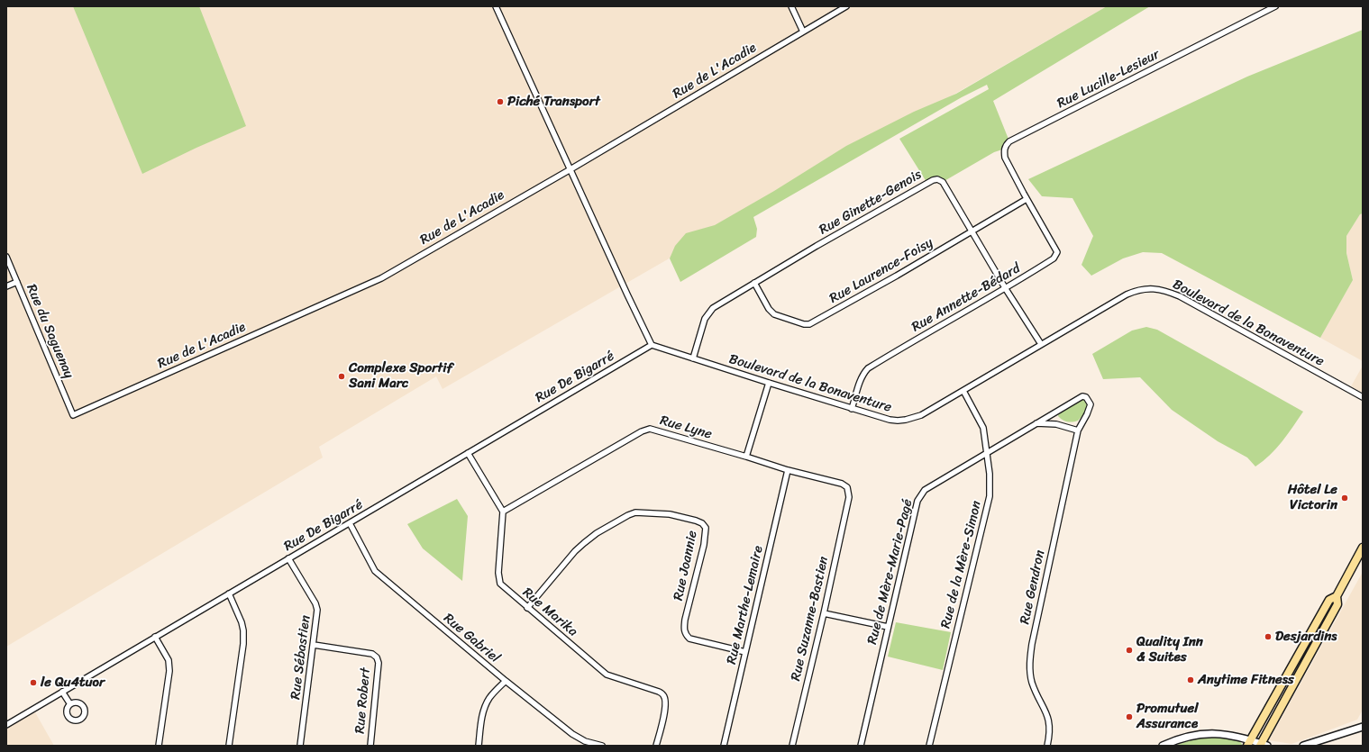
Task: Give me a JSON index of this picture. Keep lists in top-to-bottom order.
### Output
{
  "streets": {
    "street": [
      "Rue de L'Acadie",
      "Rue Lucille-Lesieur",
      "Rue Ginette-Genois",
      "Rue Laurence-Foisy",
      "Rue Annette-Bédard",
      "Boulevard de la Bonaventure",
      "Rue du Saguenay",
      "Rue De Bigarré",
      "Rue Lyne",
      "Rue de la Mère-Simon",
      "Rue Joannie",
      "Rue de Mère-Marie-Pagé",
      "Rue Gendron",
      "Rue Marthe-Lemaire",
      "Rue Marika",
      "Rue Suzanne-Bastien",
      "Rue Gabriel",
      "Rue Sébastien",
      "Rue Robert"
    ]
  },
  "crossings": [
    ["Rue de L'Acadie", "Rue du Saguenay"],
    ["Rue Lucille-Lesieur", "Rue Laurence-Foisy"],
    ["Rue Lucille-Lesieur", "Rue Annette-Bédard"],
    ["Rue Ginette-Genois", "Rue Laurence-Foisy"],
    ["Rue Ginette-Genois", "Rue Annette-Bédard"],
    ["Rue Ginette-Genois", "Boulevard de la Bonaventure"],
    ["Rue Laurence-Foisy", "Rue Annette-Bédard"],
    ["Rue Annette-Bédard", "Boulevard de la Bonaventure"],
    ["Boulevard de la Bonaventure", "Rue De Bigarré"],
    ["Boulevard de la Bonaventure", "Rue de la Mère-Simon"],
    ["Rue De Bigarré", "Rue Gabriel"],
    ["Rue De Bigarré", "Rue Sébastien"],
    ["Rue Lyne", "Rue Marthe-Lemaire"],
    ["Rue Lyne", "Rue Marika"],
    ["Rue Lyne", "Rue Suzanne-Bastien"],
    ["Rue de la Mère-Simon", "Rue de Mère-Marie-Pagé"],
    ["Rue Joannie", "Rue Marthe-Lemaire"],
    ["Rue Joannie", "Rue Marika"],
    ["Rue de Mère-Marie-Pagé", "Rue Gendron"],
    ["Rue Sébastien", "Rue Robert"]
  ],
  "places": [
    "Piché Transport",
    "Complexe Sportif Sani Marc",
    "Hôtel Le Victorin",
    "Desjardins",
    "Quality Inn & Suites",
    "Anytime Fitness",
    "le Qu4tuor",
    "Promutuel Assurance"
  ]
}
